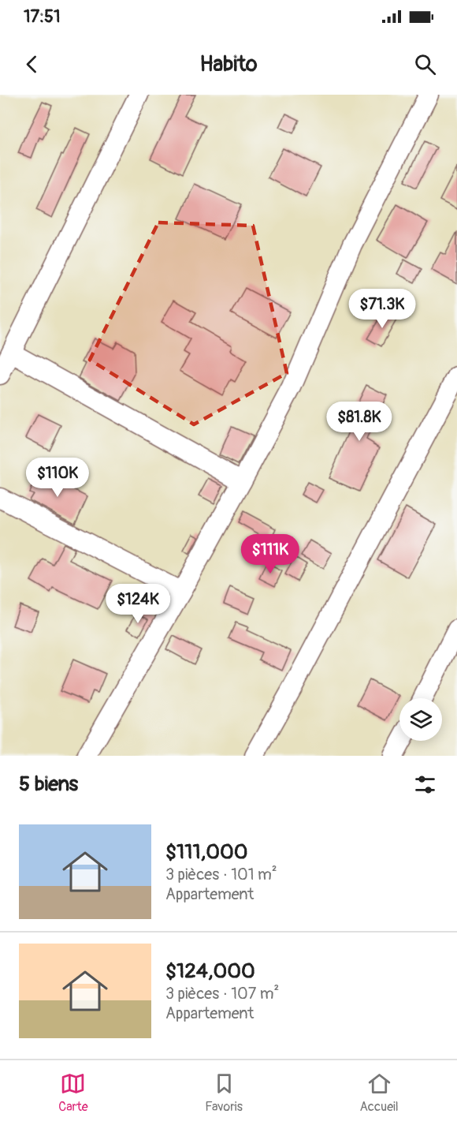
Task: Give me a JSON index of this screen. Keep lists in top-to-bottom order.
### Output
{
  "page": {
    "status": "17:51",
    "header": "Habito",
    "price": [
      "$71.3K",
      "$81.8K",
      "$110K",
      "$111K",
      "$124K"
    ],
    "heading": "5 biens",
    "list": [
      {
        "name": "$111,000",
        "note": "3 pièces · 101 m² · Appartement"
      },
      {
        "name": "$124,000",
        "note": "3 pièces · 107 m² · Appartement"
      }
    ],
    "tabs": ["Carte", "Favoris", "Accueil"]
  }
}
